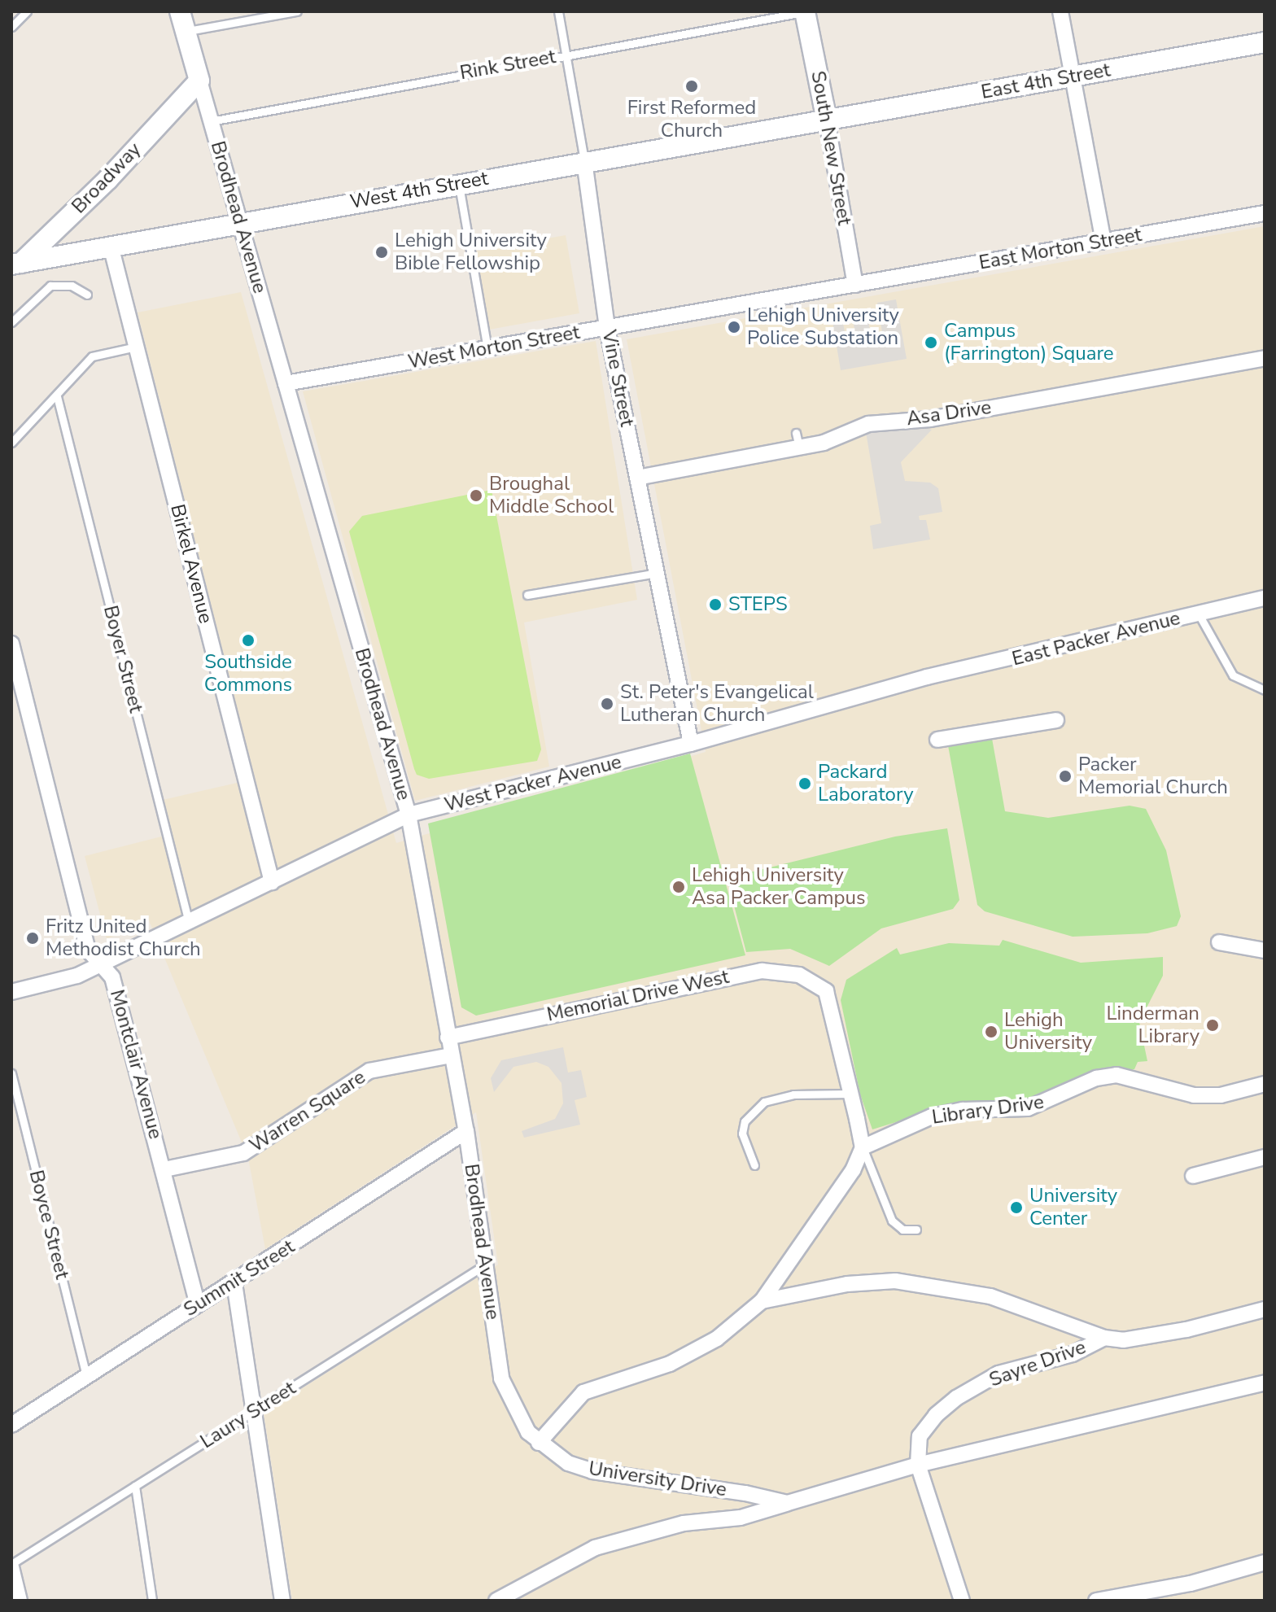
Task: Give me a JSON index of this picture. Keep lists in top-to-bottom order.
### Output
{
  "streets": {
    "main road": [
      "East 4th Street",
      "South New Street",
      "Broadway",
      "West 4th Street",
      "Brodhead Avenue"
    ],
    "street": [
      "East Morton Street",
      "West Morton Street",
      "Vine Street",
      "Asa Drive",
      "Birkel Avenue",
      "East Packer Avenue",
      "West Packer Avenue",
      "Memorial Drive West",
      "Montclair Avenue",
      "Library Drive",
      "Warren Square",
      "Summit Street",
      "Sayre Drive",
      "University Drive"
    ],
    "lane": [
      "Rink Street",
      "Boyer Street",
      "Boyce Street",
      "Laury Street"
    ]
  },
  "crossings": [
    ["Rink Street", "South New Street"],
    ["Rink Street", "Brodhead Avenue"],
    ["Rink Street", "Vine Street"],
    ["East 4th Street", "South New Street"],
    ["East 4th Street", "West 4th Street"],
    ["South New Street", "West 4th Street"],
    ["South New Street", "East Morton Street"],
    ["South New Street", "West Morton Street"],
    ["Broadway", "West 4th Street"],
    ["Broadway", "Brodhead Avenue"],
    ["West 4th Street", "Brodhead Avenue"],
    ["West 4th Street", "Vine Street"],
    ["West 4th Street", "Birkel Avenue"],
    ["Brodhead Avenue", "West Morton Street"],
    ["Brodhead Avenue", "West Packer Avenue"],
    ["Brodhead Avenue", "Memorial Drive West"],
    ["Brodhead Avenue", "Warren Square"],
    ["Brodhead Avenue", "Summit Street"],
    ["Brodhead Avenue", "Laury Street"],
    ["Brodhead Avenue", "University Drive"],
    ["East Morton Street", "West Morton Street"],
    ["West Morton Street", "Vine Street"],
    ["Vine Street", "Asa Drive"],
    ["Vine Street", "West Packer Avenue"],
    ["Birkel Avenue", "West Packer Avenue"],
    ["East Packer Avenue", "West Packer Avenue"],
    ["Boyer Street", "West Packer Avenue"],
    ["West Packer Avenue", "Montclair Avenue"],
    ["Montclair Avenue", "Warren Square"],
    ["Montclair Avenue", "Summit Street"],
    ["Boyce Street", "Summit Street"],
    ["Sayre Drive", "University Drive"]
  ],
  "places": [
    "First Reformed Church",
    "Lehigh University Bible Fellowship",
    "Lehigh University Police Substation",
    "Campus (Farrington) Square",
    "Broughal Middle School",
    "STEPS",
    "Southside Commons",
    "St. Peter's Evangelical Lutheran Church",
    "Packer Memorial Church",
    "Packard Laboratory",
    "Lehigh University Asa Packer Campus",
    "Fritz United Methodist Church",
    "Linderman Library",
    "Lehigh University",
    "University Center"
  ]
}
